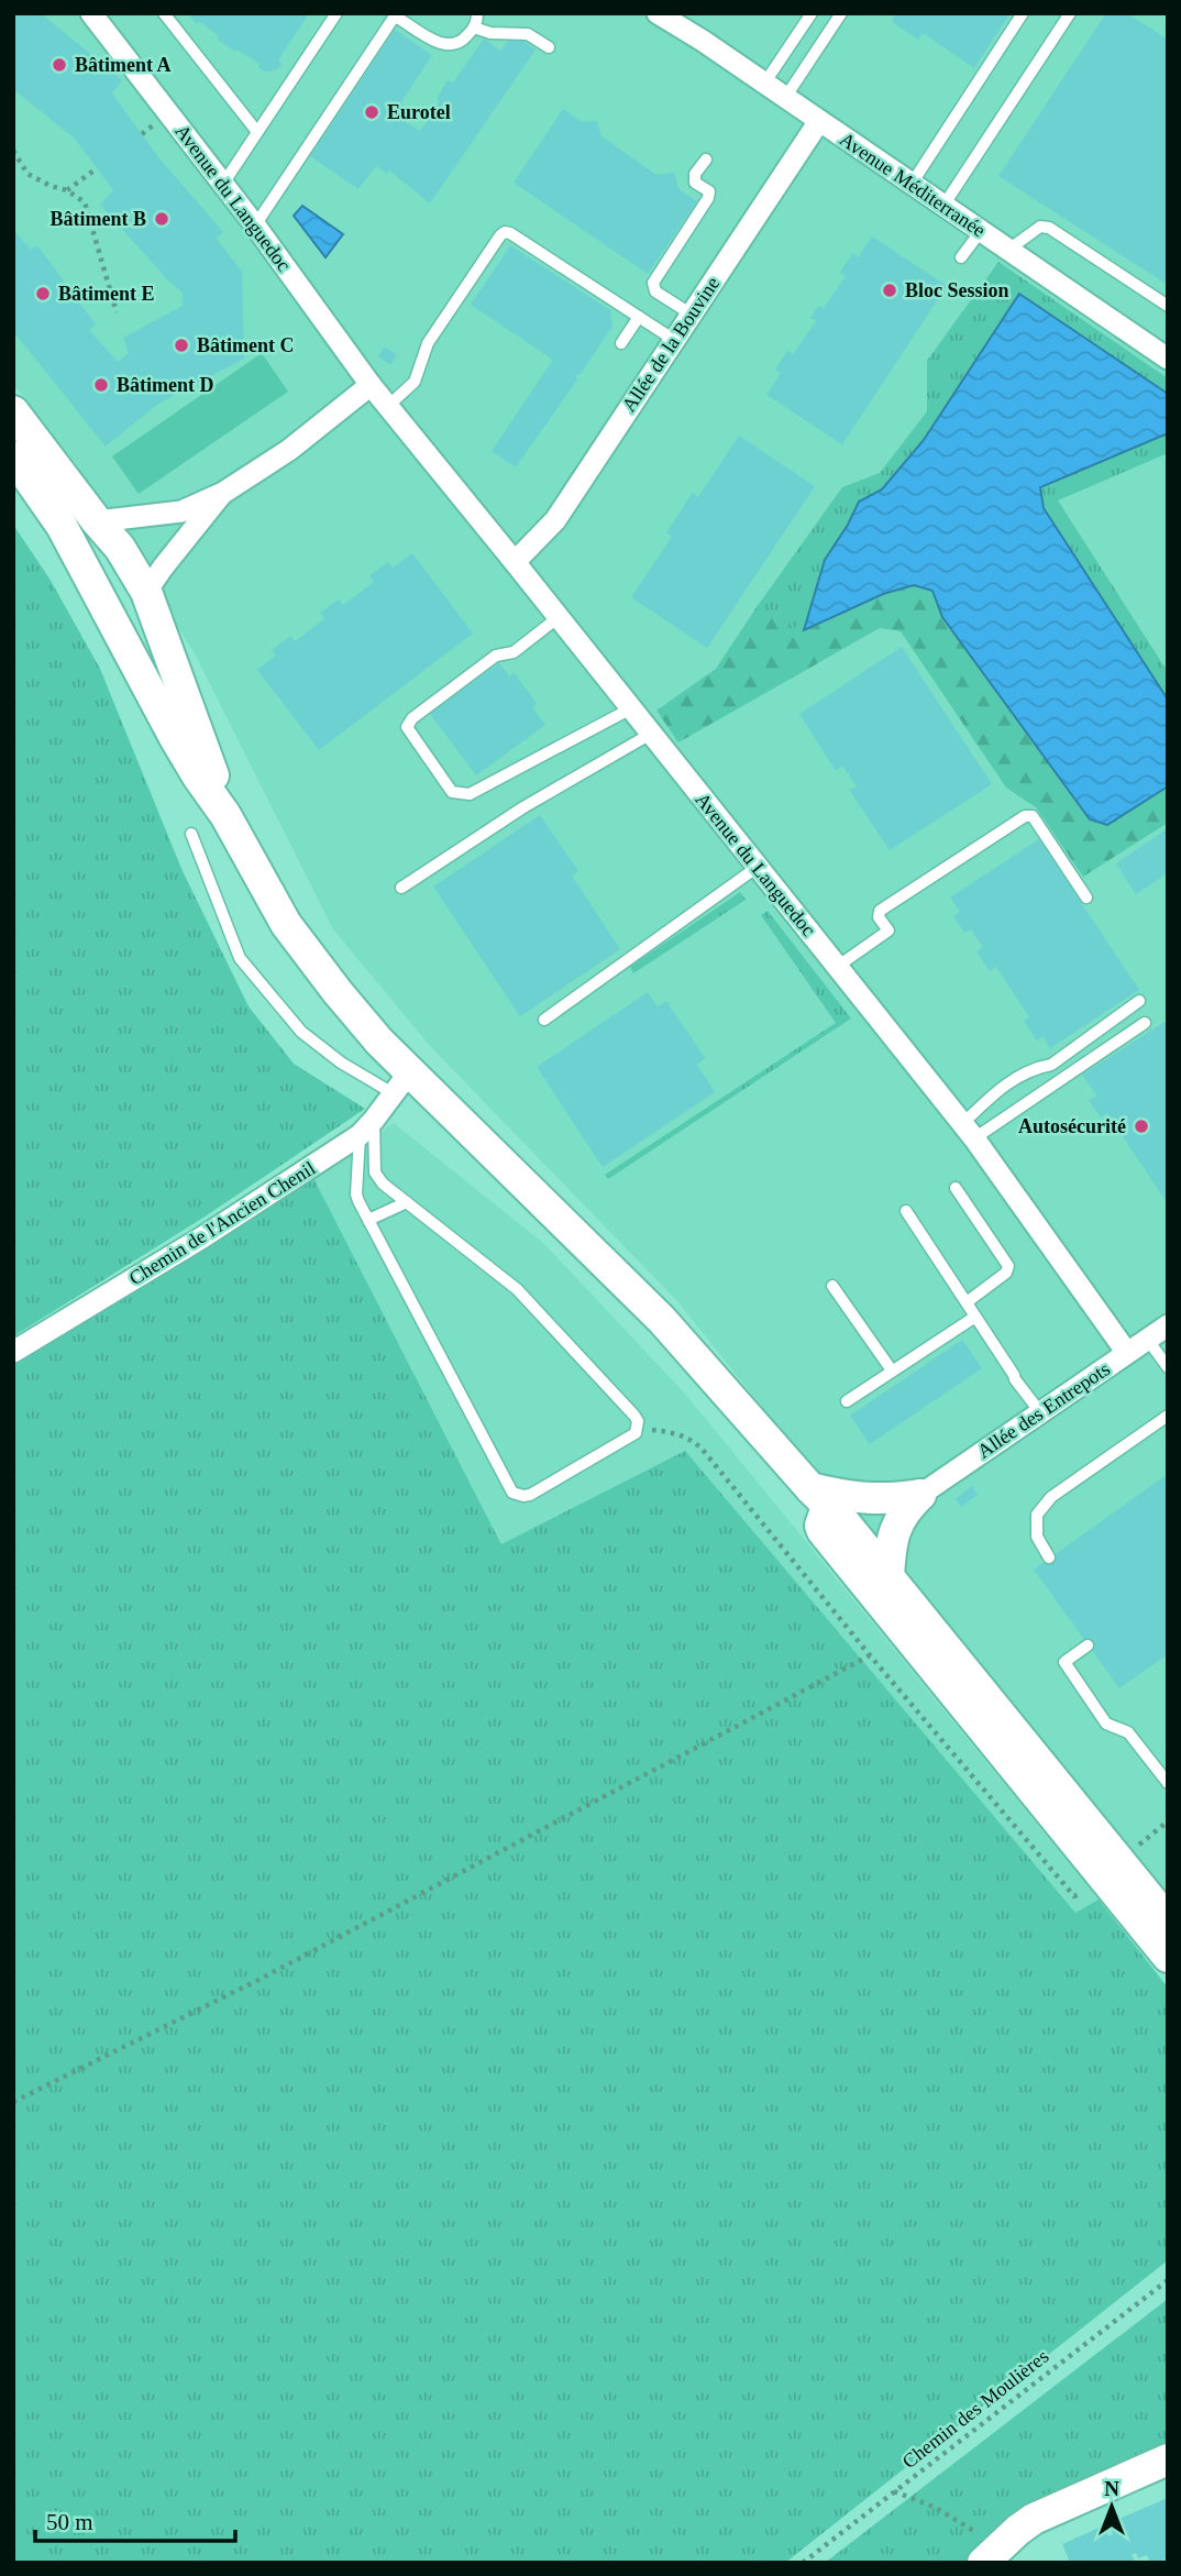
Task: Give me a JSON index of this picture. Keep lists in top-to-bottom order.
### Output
{
  "streets": {
    "street": [
      "Avenue Méditerranée",
      "Avenue du Languedoc",
      "Allée de la Bouvine",
      "Chemin de l'Ancien Chenil",
      "Allée des Entrepots"
    ],
    "path": ["Chemin des Moulières"]
  },
  "crossings": [
    ["Avenue Méditerranée", "Allée de la Bouvine"],
    ["Avenue du Languedoc", "Allée de la Bouvine"],
    ["Avenue du Languedoc", "Allée des Entrepots"]
  ],
  "places": [
    "Bâtiment A",
    "Eurotel",
    "Bâtiment B",
    "Bloc Session",
    "Bâtiment E",
    "Bâtiment C",
    "Bâtiment D",
    "Autosécurité"
  ],
  "scale_bar": "50 m",
  "north": "top"
}
